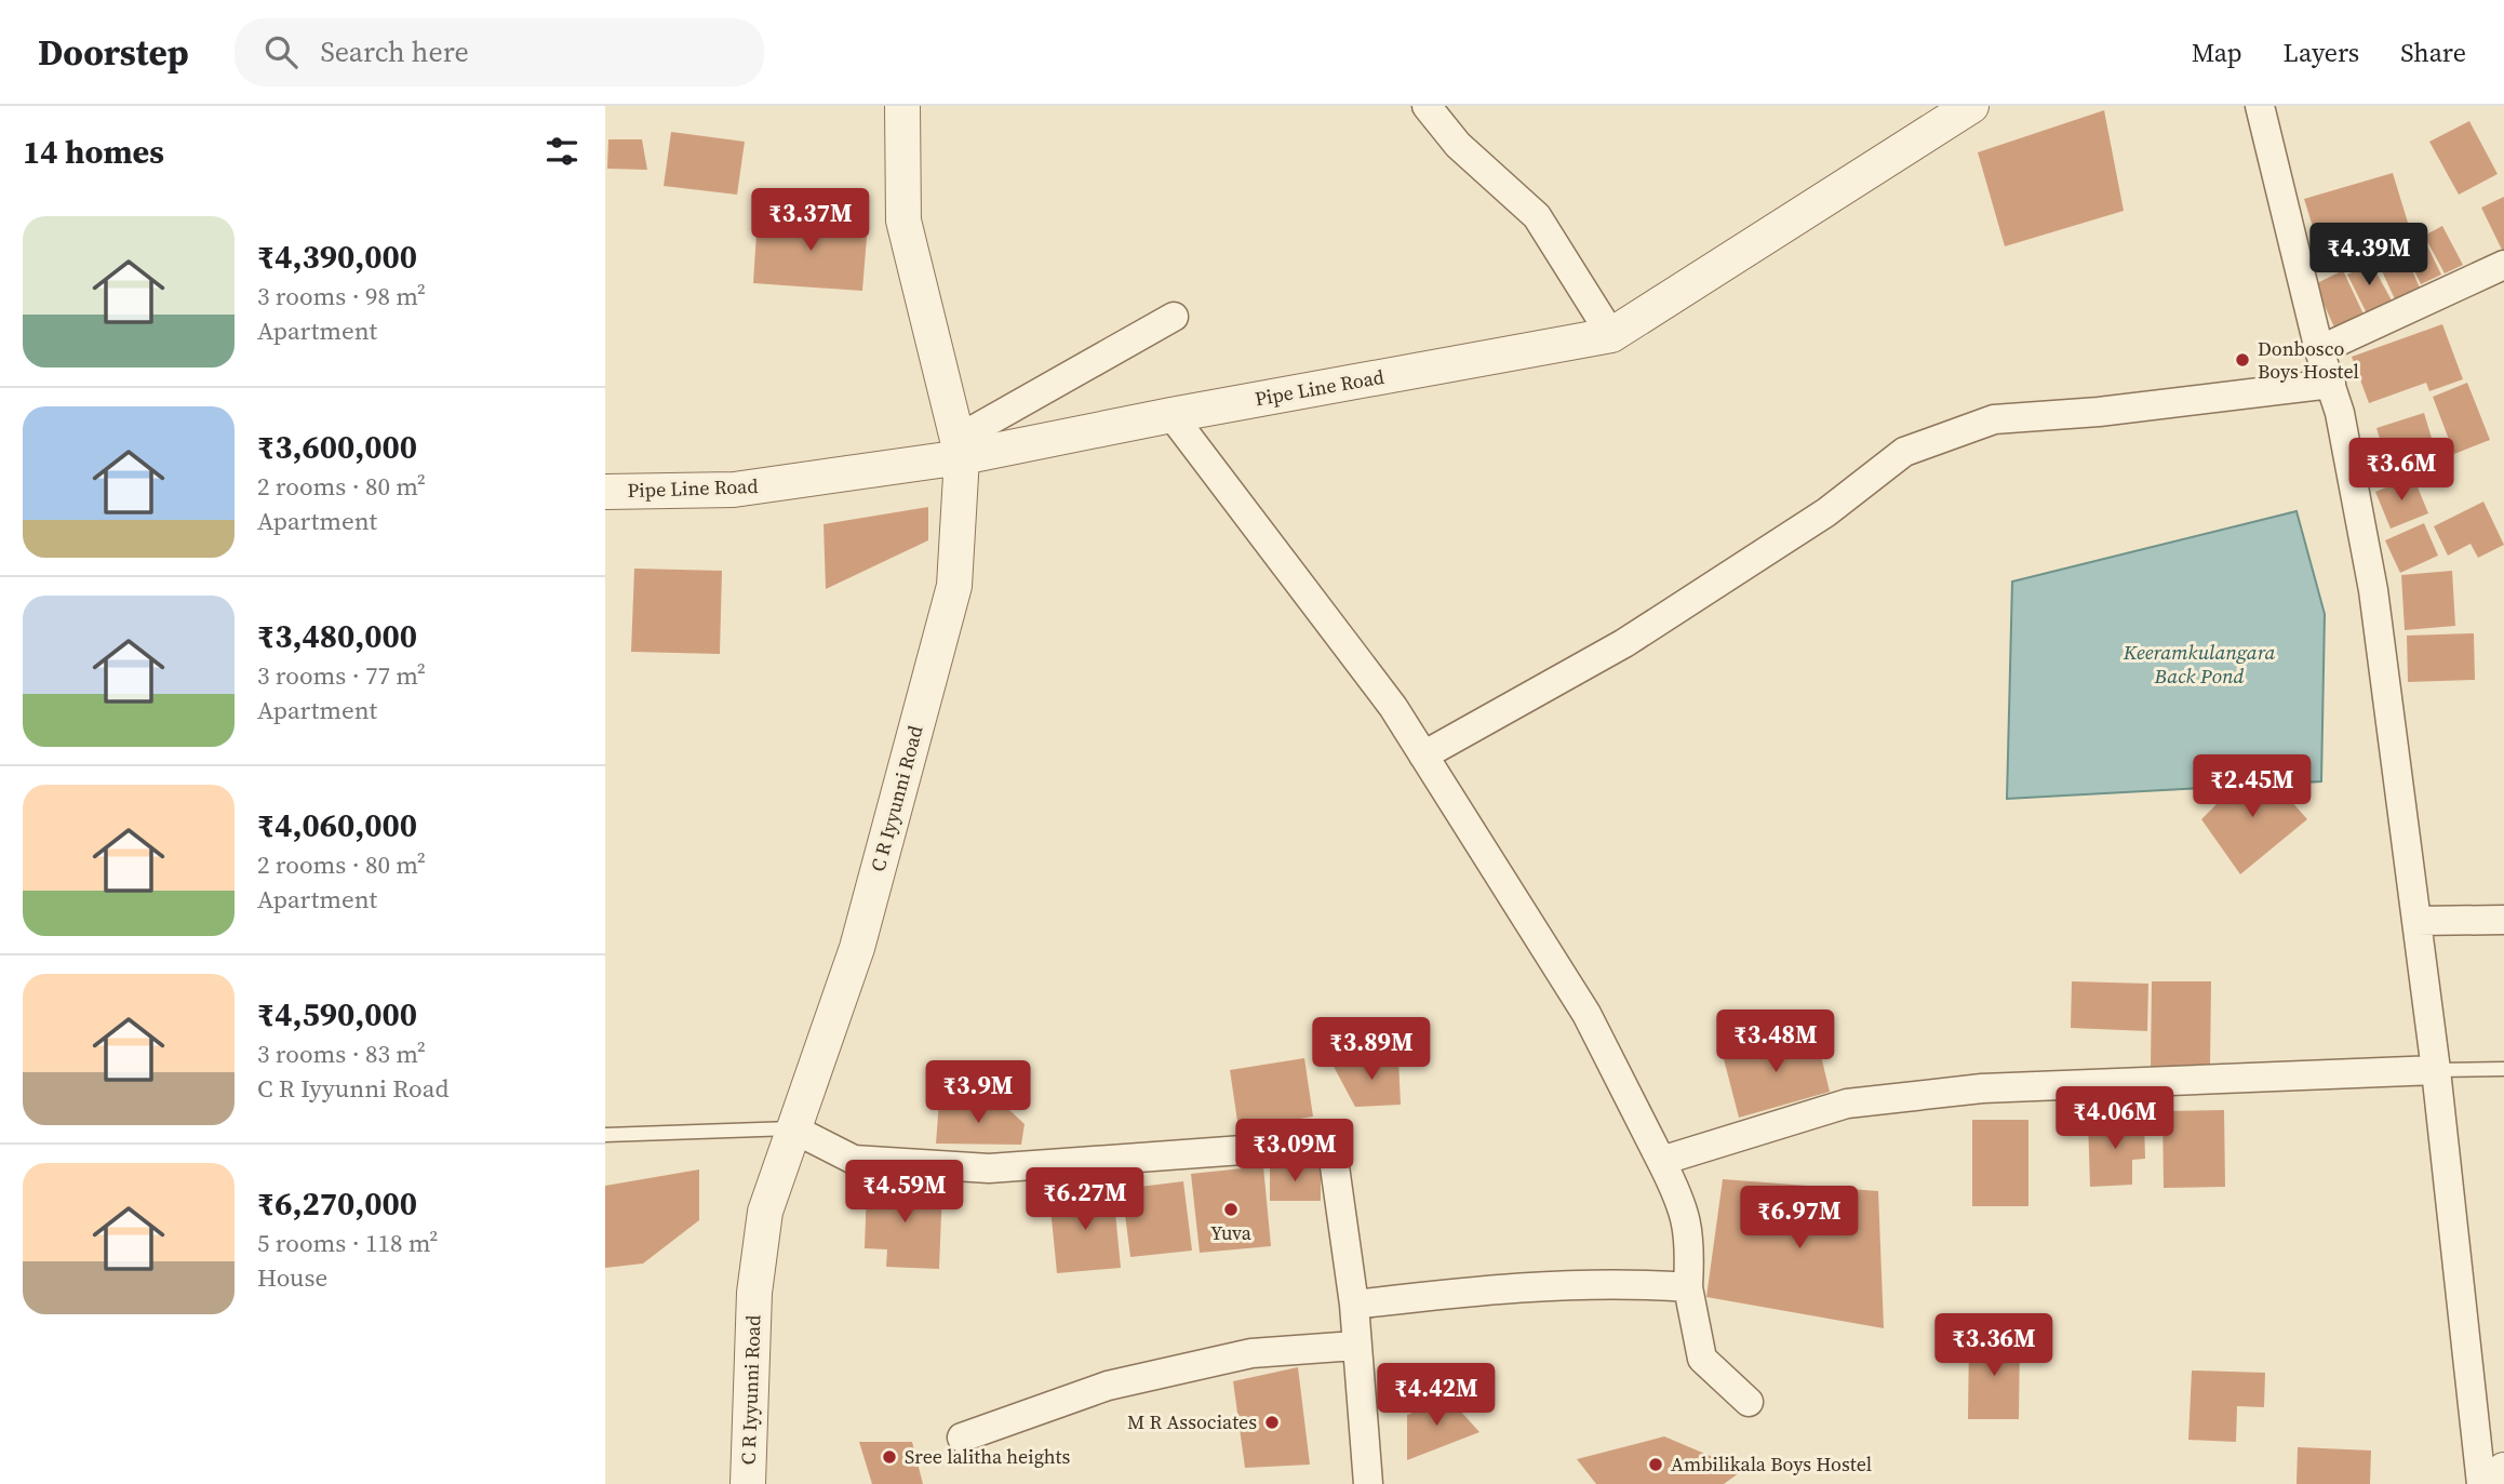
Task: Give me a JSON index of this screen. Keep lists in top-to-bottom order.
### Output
{
  "streets": {
    "street": ["Pipe Line Road", "C R Iyyunni Road"]
  },
  "crossings": [
    ["Pipe Line Road", "C R Iyyunni Road"]
  ],
  "water": ["Keeramkulangara Back Pond"],
  "places": [
    "Donbosco Boys Hostel",
    "Yuva",
    "M R Associates",
    "Sree lalitha heights",
    "Ambilikala Boys Hostel"
  ],
  "page": {
    "header": "Doorstep",
    "search": "Search here",
    "nav": ["Map", "Layers", "Share"],
    "heading": "14 homes",
    "price": [
      "₹3.37M",
      "₹4.39M",
      "₹3.6M",
      "₹2.45M",
      "₹3.48M",
      "₹3.89M",
      "₹3.9M",
      "₹4.06M",
      "₹3.09M",
      "₹4.59M",
      "₹6.27M",
      "₹6.97M",
      "₹3.36M",
      "₹4.42M"
    ],
    "list": [
      {
        "name": "₹4,390,000",
        "note": "3 rooms · 98 m² · Apartment"
      },
      {
        "name": "₹3,600,000",
        "note": "2 rooms · 80 m² · Apartment"
      },
      {
        "name": "₹3,480,000",
        "note": "3 rooms · 77 m² · Apartment"
      },
      {
        "name": "₹4,060,000",
        "note": "2 rooms · 80 m² · Apartment"
      },
      {
        "name": "₹4,590,000",
        "note": "3 rooms · 83 m² · C R Iyyunni Road"
      },
      {
        "name": "₹6,270,000",
        "note": "5 rooms · 118 m² · House"
      }
    ]
  }
}
